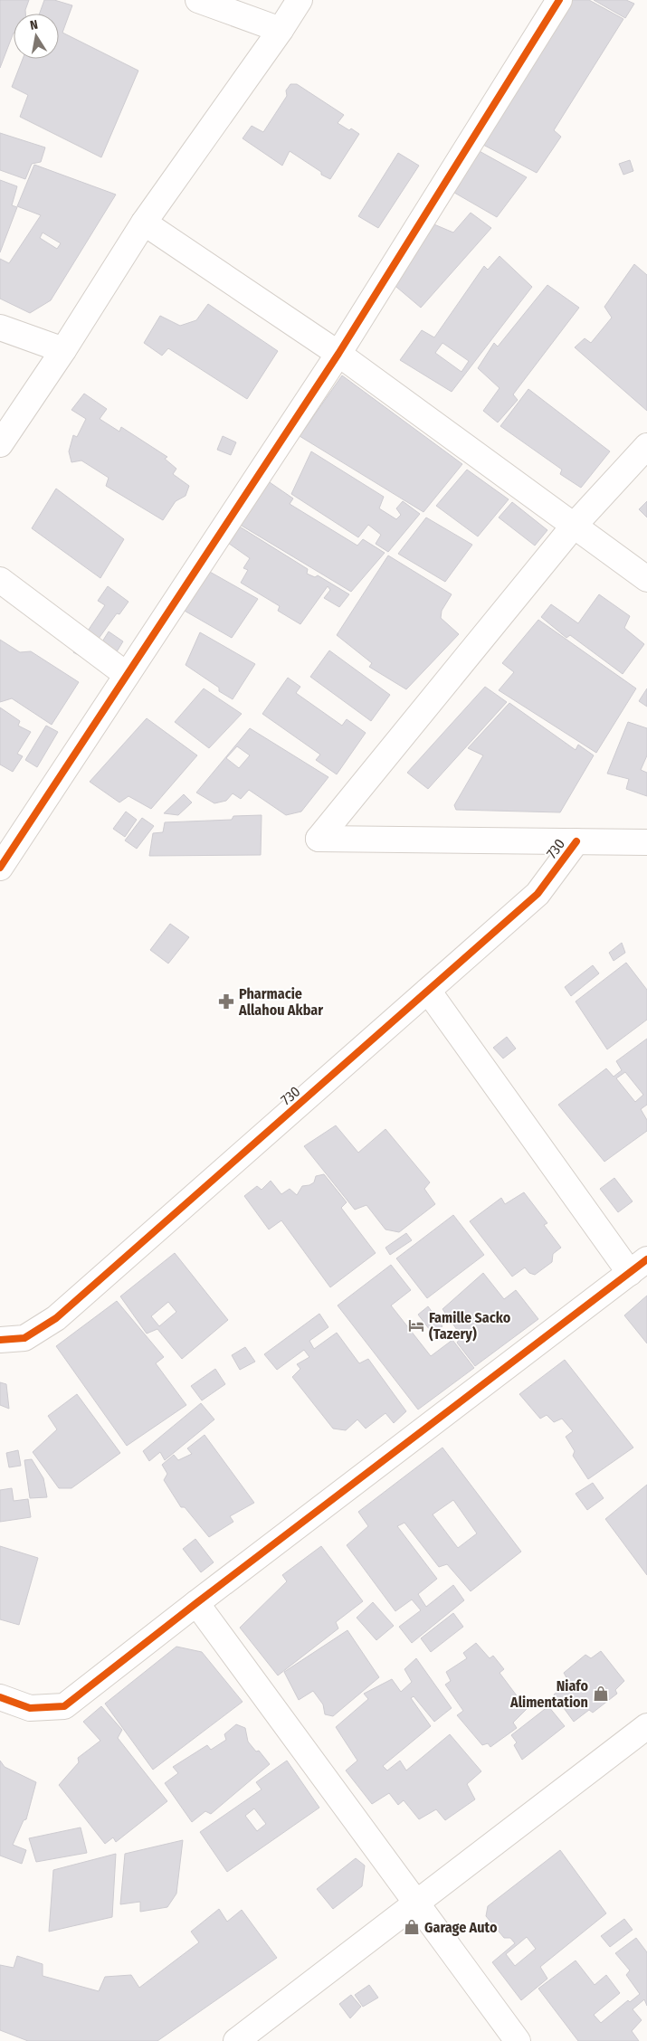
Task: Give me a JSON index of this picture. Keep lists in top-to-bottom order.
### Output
{
  "streets": {
    "street": ["730"]
  },
  "places": {
    "pharmacy": ["Pharmacie Allahou Akbar"],
    "hotel": ["Famille Sacko (Tazery)"],
    "shop": ["Niafo Alimentation", "Garage Auto"]
  },
  "north": "top"
}
